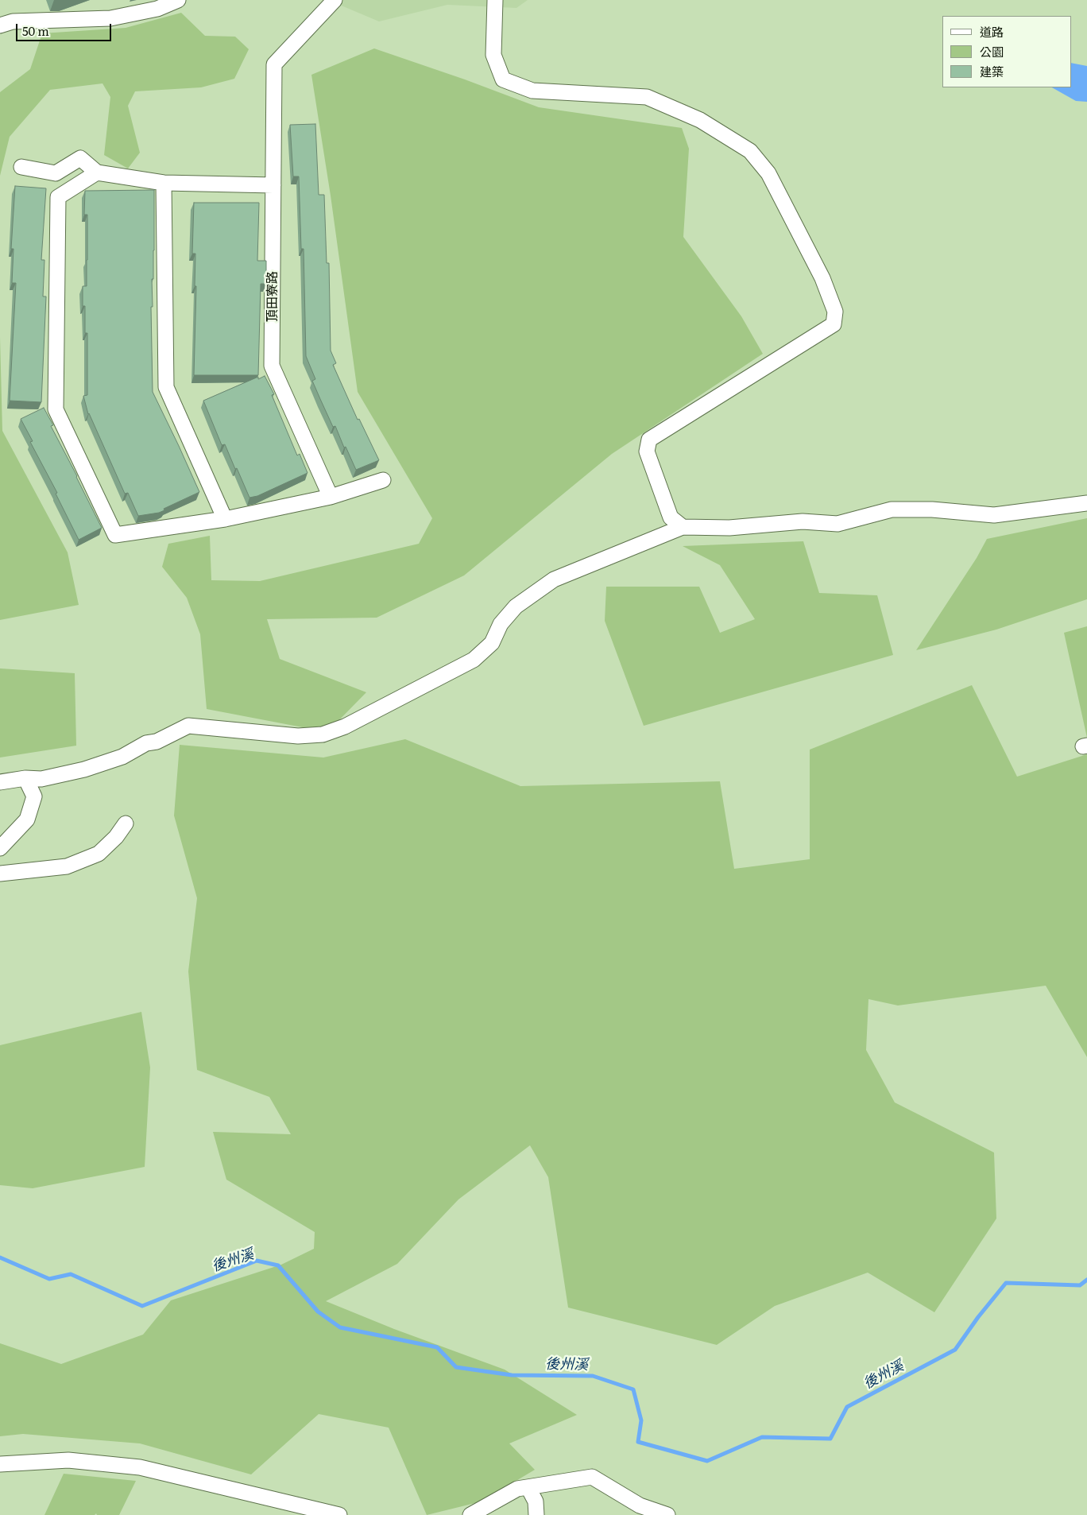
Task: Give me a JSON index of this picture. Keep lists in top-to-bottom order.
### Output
{
  "streets": {
    "street": ["頂田寮路"]
  },
  "water": ["後州溪"],
  "legend": ["道路", "公園", "建築"],
  "scale_bar": "50 m"
}
